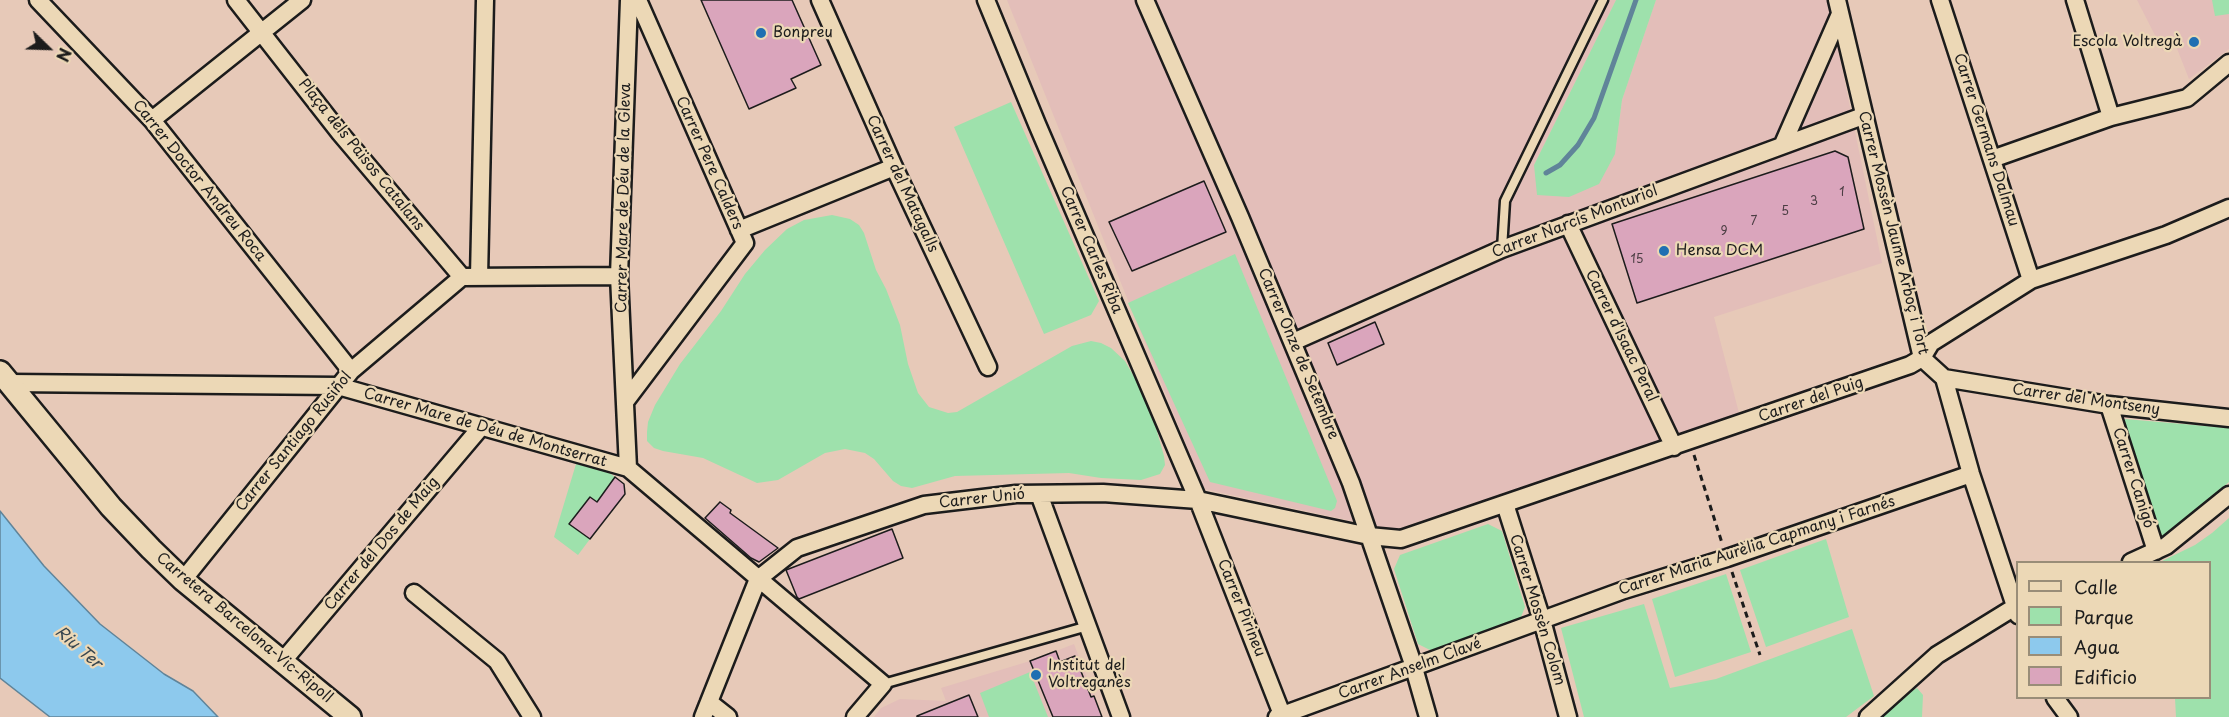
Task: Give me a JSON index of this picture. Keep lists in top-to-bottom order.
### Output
{
  "streets": {
    "street": [
      "Carrer Germans Dalmau",
      "Plaça dels Països Catalans",
      "Carrer Pere Calders",
      "Carrer Doctor Andreu Roca",
      "Carrer del Matagalls",
      "Carrer Mare de Déu de la Gleva",
      "Carrer Narcís Monturiol",
      "Carrer Mossèn Jaume Arboç i Tort",
      "Carrer Carles Riba",
      "Carrer d'Isaac Peral",
      "Carrer Onze de Setembre",
      "Carrer del Puig",
      "Carrer del Montseny",
      "Carrer Mare de Déu de Montserrat",
      "Carrer Santiago Rusiñol",
      "Carrer Canigó",
      "Carrer Unió",
      "Carrer del Dos de Maig",
      "Carrer Maria Aurèlia Capmany i Farnés",
      "Carrer Pirineu",
      "Carrer Mossèn Colom",
      "Carretera Barcelona-Vic-Ripoll",
      "Carrer Anselm Clavé"
    ]
  },
  "crossings": [
    ["Carrer Germans Dalmau", "Carrer del Puig"],
    ["Plaça dels Països Catalans", "Carrer Santiago Rusiñol"],
    ["Carrer Pere Calders", "Carrer Mare de Déu de la Gleva"],
    ["Carrer Doctor Andreu Roca", "Carrer Santiago Rusiñol"],
    ["Carrer Mare de Déu de la Gleva", "Carrer Mare de Déu de Montserrat"],
    ["Carrer Narcís Monturiol", "Carrer Mossèn Jaume Arboç i Tort"],
    ["Carrer Narcís Monturiol", "Carrer d'Isaac Peral"],
    ["Carrer Narcís Monturiol", "Carrer Onze de Setembre"],
    ["Carrer Mossèn Jaume Arboç i Tort", "Carrer del Puig"],
    ["Carrer Mossèn Jaume Arboç i Tort", "Carrer del Montseny"],
    ["Carrer Carles Riba", "Carrer Unió"],
    ["Carrer Carles Riba", "Carrer Pirineu"],
    ["Carrer d'Isaac Peral", "Carrer del Puig"],
    ["Carrer Onze de Setembre", "Carrer del Puig"],
    ["Carrer Onze de Setembre", "Carrer Unió"],
    ["Carrer Onze de Setembre", "Carrer Anselm Clavé"],
    ["Carrer del Puig", "Carrer Unió"],
    ["Carrer del Puig", "Carrer Mossèn Colom"],
    ["Carrer del Montseny", "Carrer Canigó"],
    ["Carrer Mare de Déu de Montserrat", "Carrer Santiago Rusiñol"],
    ["Carrer Mare de Déu de Montserrat", "Carrer Unió"],
    ["Carrer Mare de Déu de Montserrat", "Carrer del Dos de Maig"],
    ["Carrer Mare de Déu de Montserrat", "Carretera Barcelona-Vic-Ripoll"],
    ["Carrer Santiago Rusiñol", "Carretera Barcelona-Vic-Ripoll"],
    ["Carrer Unió", "Carrer Pirineu"],
    ["Carrer del Dos de Maig", "Carretera Barcelona-Vic-Ripoll"],
    ["Carrer Maria Aurèlia Capmany i Farnés", "Carrer Mossèn Colom"],
    ["Carrer Maria Aurèlia Capmany i Farnés", "Carrer Anselm Clavé"],
    ["Carrer Pirineu", "Carrer Anselm Clavé"],
    ["Carrer Mossèn Colom", "Carrer Anselm Clavé"]
  ],
  "water": ["Riu Ter"],
  "places": [
    "Bonpreu",
    "Escola Voltregà",
    "Hensa DCM",
    "Institut del Voltreganès"
  ],
  "house_numbers": [
    "1",
    "3",
    "5",
    "7",
    "9",
    "15"
  ],
  "legend": [
    "Calle",
    "Parque",
    "Agua",
    "Edificio"
  ],
  "north": "bottom right"
}
